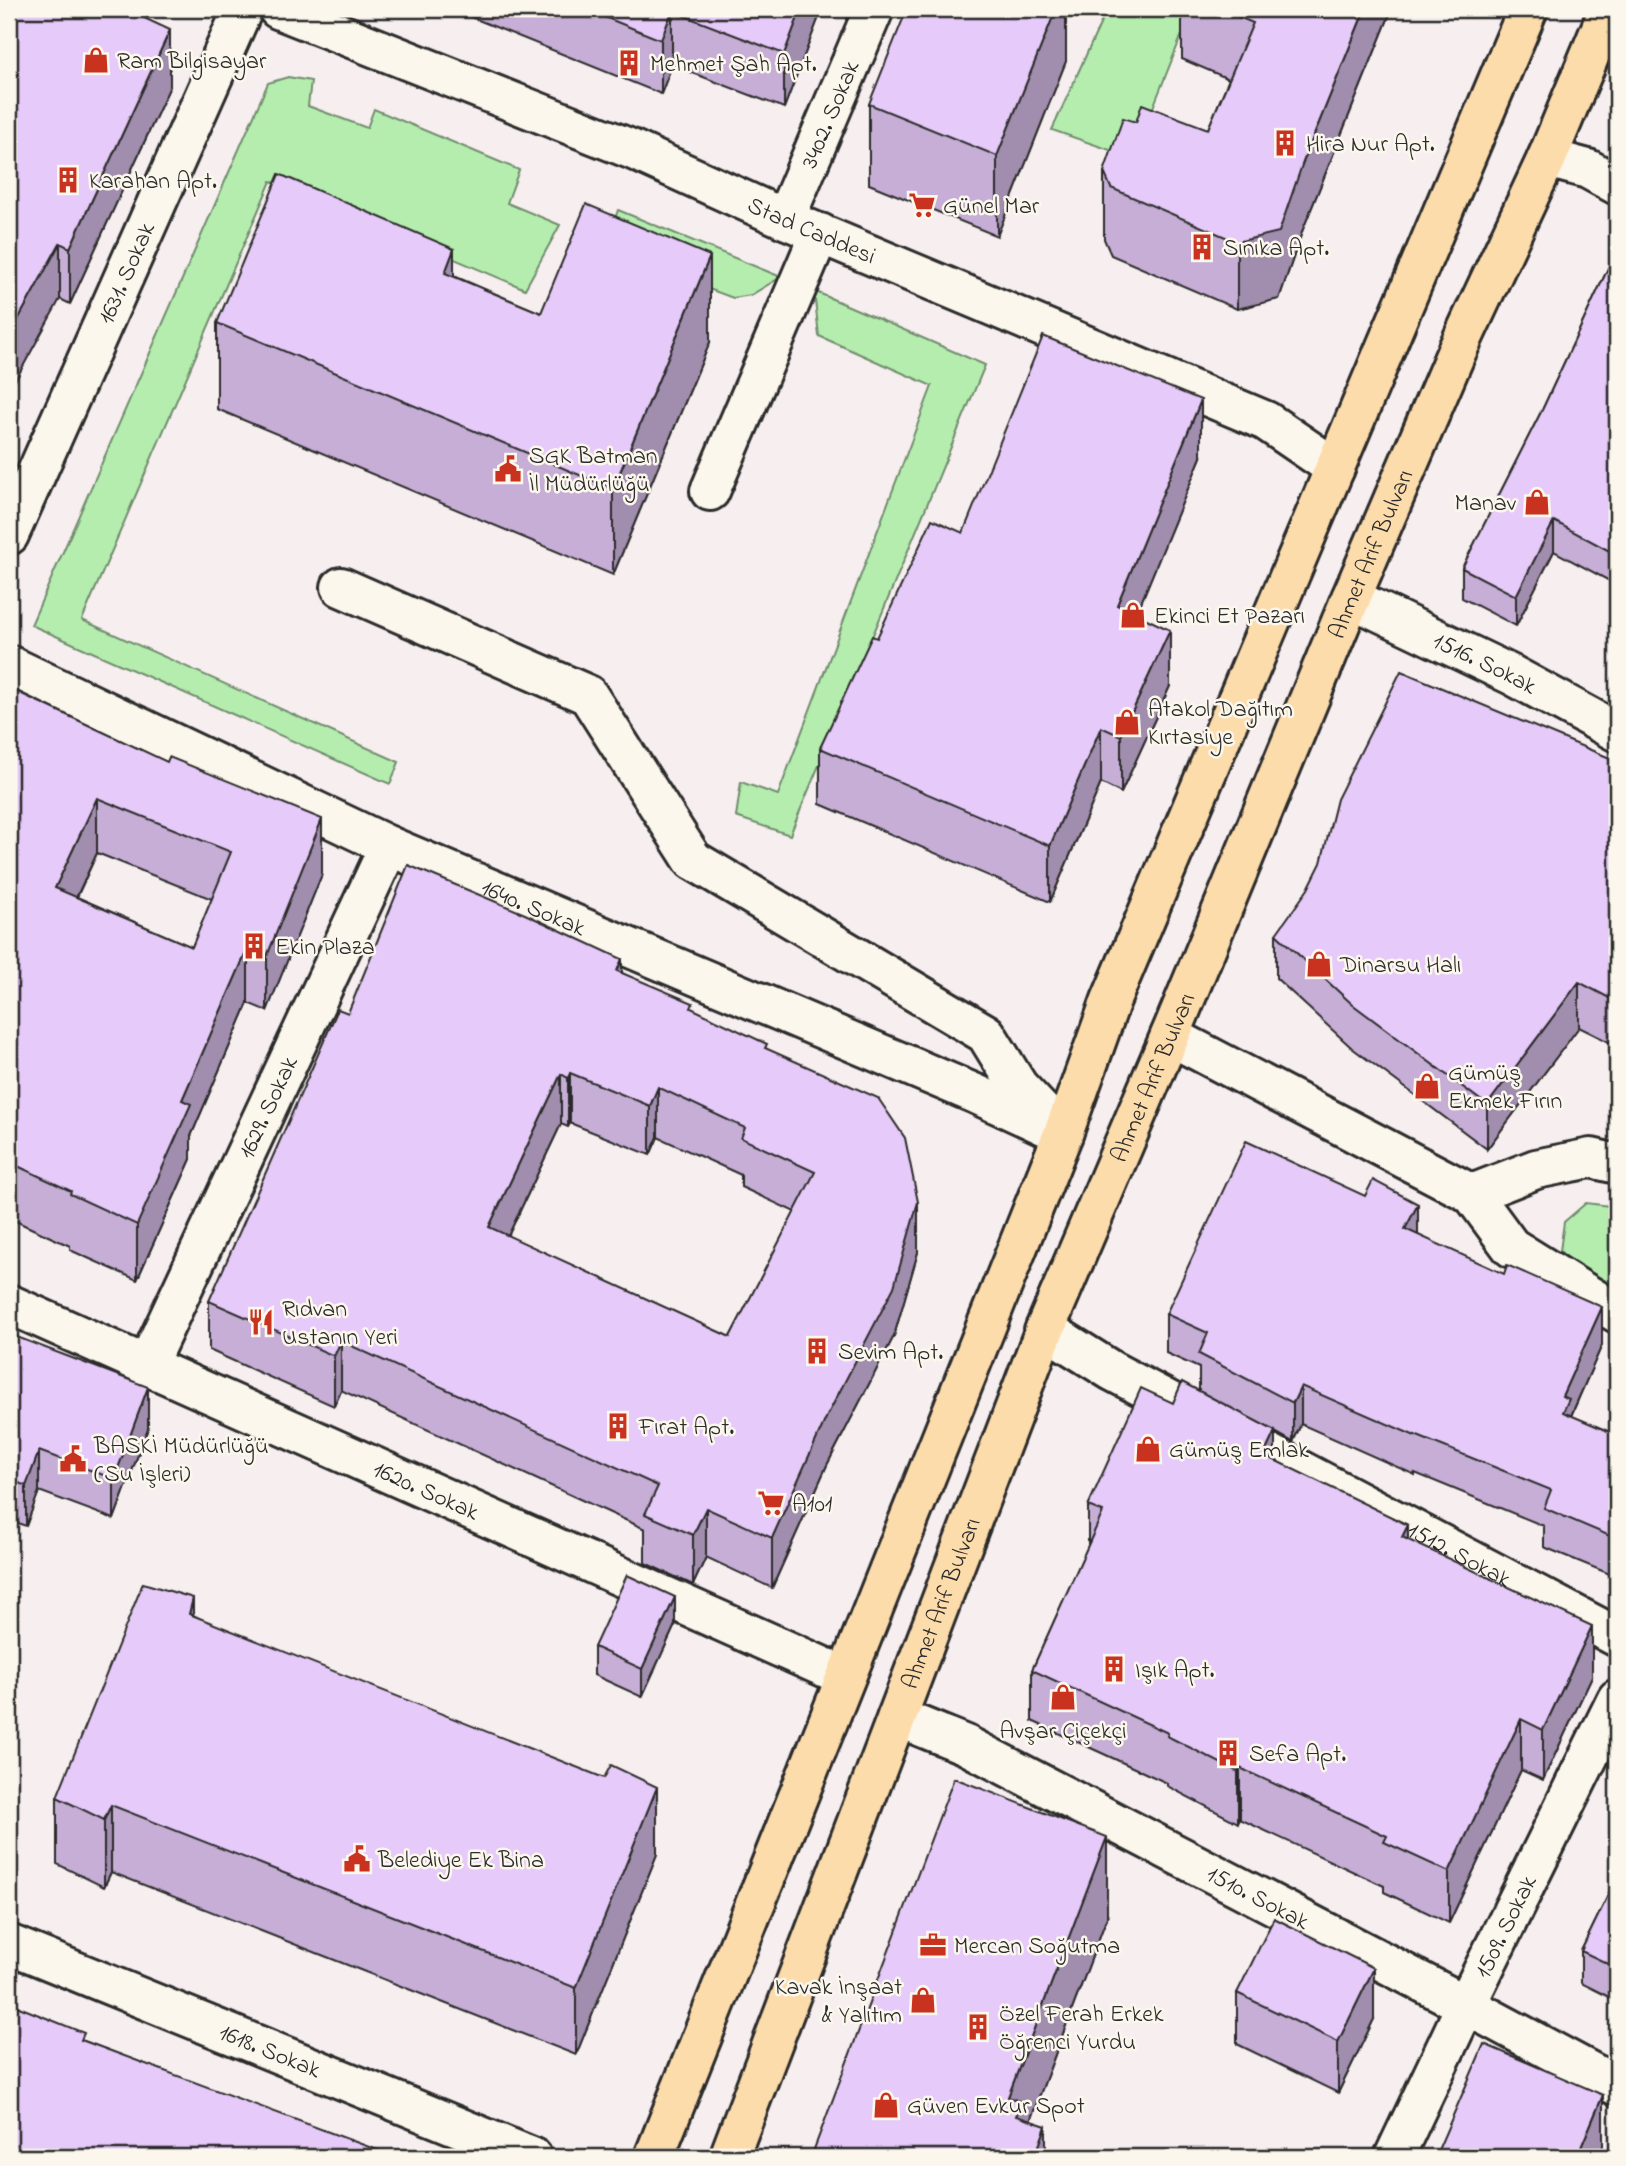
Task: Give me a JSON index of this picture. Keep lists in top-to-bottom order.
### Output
{
  "streets": {
    "main road": ["Ahmet Arif Bulvarı"],
    "street": [
      "3402. Sokak",
      "Stad Caddesi",
      "1631. Sokak",
      "1516. Sokak",
      "1640. Sokak",
      "1629. Sokak",
      "1620. Sokak",
      "1512. Sokak",
      "1510. Sokak",
      "1509. Sokak",
      "1618. Sokak"
    ]
  },
  "crossings": [
    ["3402. Sokak", "Stad Caddesi"],
    ["Ahmet Arif Bulvarı", "1516. Sokak"],
    ["Ahmet Arif Bulvarı", "1512. Sokak"],
    ["Ahmet Arif Bulvarı", "1510. Sokak"],
    ["1640. Sokak", "1629. Sokak"],
    ["1629. Sokak", "1620. Sokak"],
    ["1510. Sokak", "1509. Sokak"]
  ],
  "places": {
    "shop": [
      "Ram Bilgisayar",
      "Manav",
      "Ekinci Et Pazarı",
      "Atakol Dağıtım Kırtasiye",
      "Dinarsu Halı",
      "Gümüş Ekmek Fırın",
      "Gümüş Emlak",
      "Avşar Çiçekçi",
      "Kavak İnşaat & Yalıtım",
      "Güven Evkur Spot"
    ],
    "building": [
      "Mehmet Şah Apt.",
      "Hira Nur Apt.",
      "Karahan Apt.",
      "Sınıka Apt.",
      "Ekin Plaza",
      "Sevim Apt.",
      "Fırat Apt.",
      "Işık Apt.",
      "Sefa Apt.",
      "Özel Ferah Erkek Öğrenci Yurdu"
    ],
    "supermarket": ["Günel Mar", "A101"],
    "public building": ["SGK Batman İl Müdürlüğü", "BASKİ Müdürlüğü (Su İşleri)", "Belediye Ek Bina"],
    "restaurant": ["Rıdvan Ustanın Yeri"],
    "office": ["Mercan Soğutma"]
  }
}
